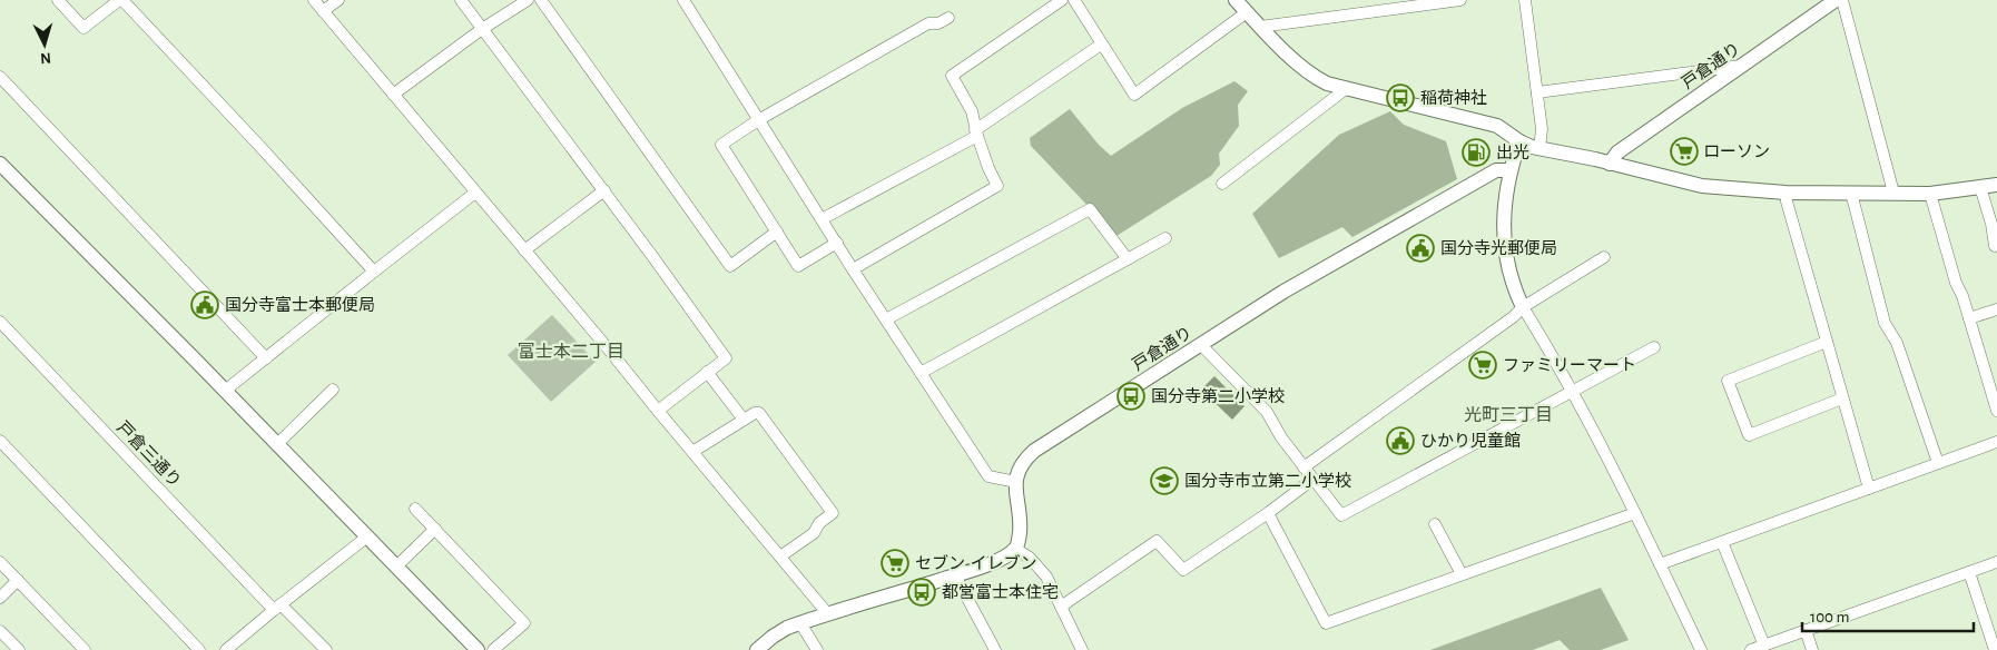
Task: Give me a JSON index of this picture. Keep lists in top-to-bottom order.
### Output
{
  "streets": {
    "street": ["戸倉通り", "戸倉三通り"]
  },
  "districts": ["富士本二丁目", "光町三丁目"],
  "places": {
    "bus stop": ["稲荷神社", "国分寺第二小学校", "都営富士本住宅"],
    "supermarket": ["ローソン", "ファミリーマート", "セブン-イレブン"],
    "fuel station": ["出光"],
    "public building": ["国分寺光郵便局", "国分寺富士本郵便局", "ひかり児童館"],
    "school or university": ["国分寺市立第二小学校"]
  },
  "scale_bar": "100 m",
  "north": "bottom"
}
